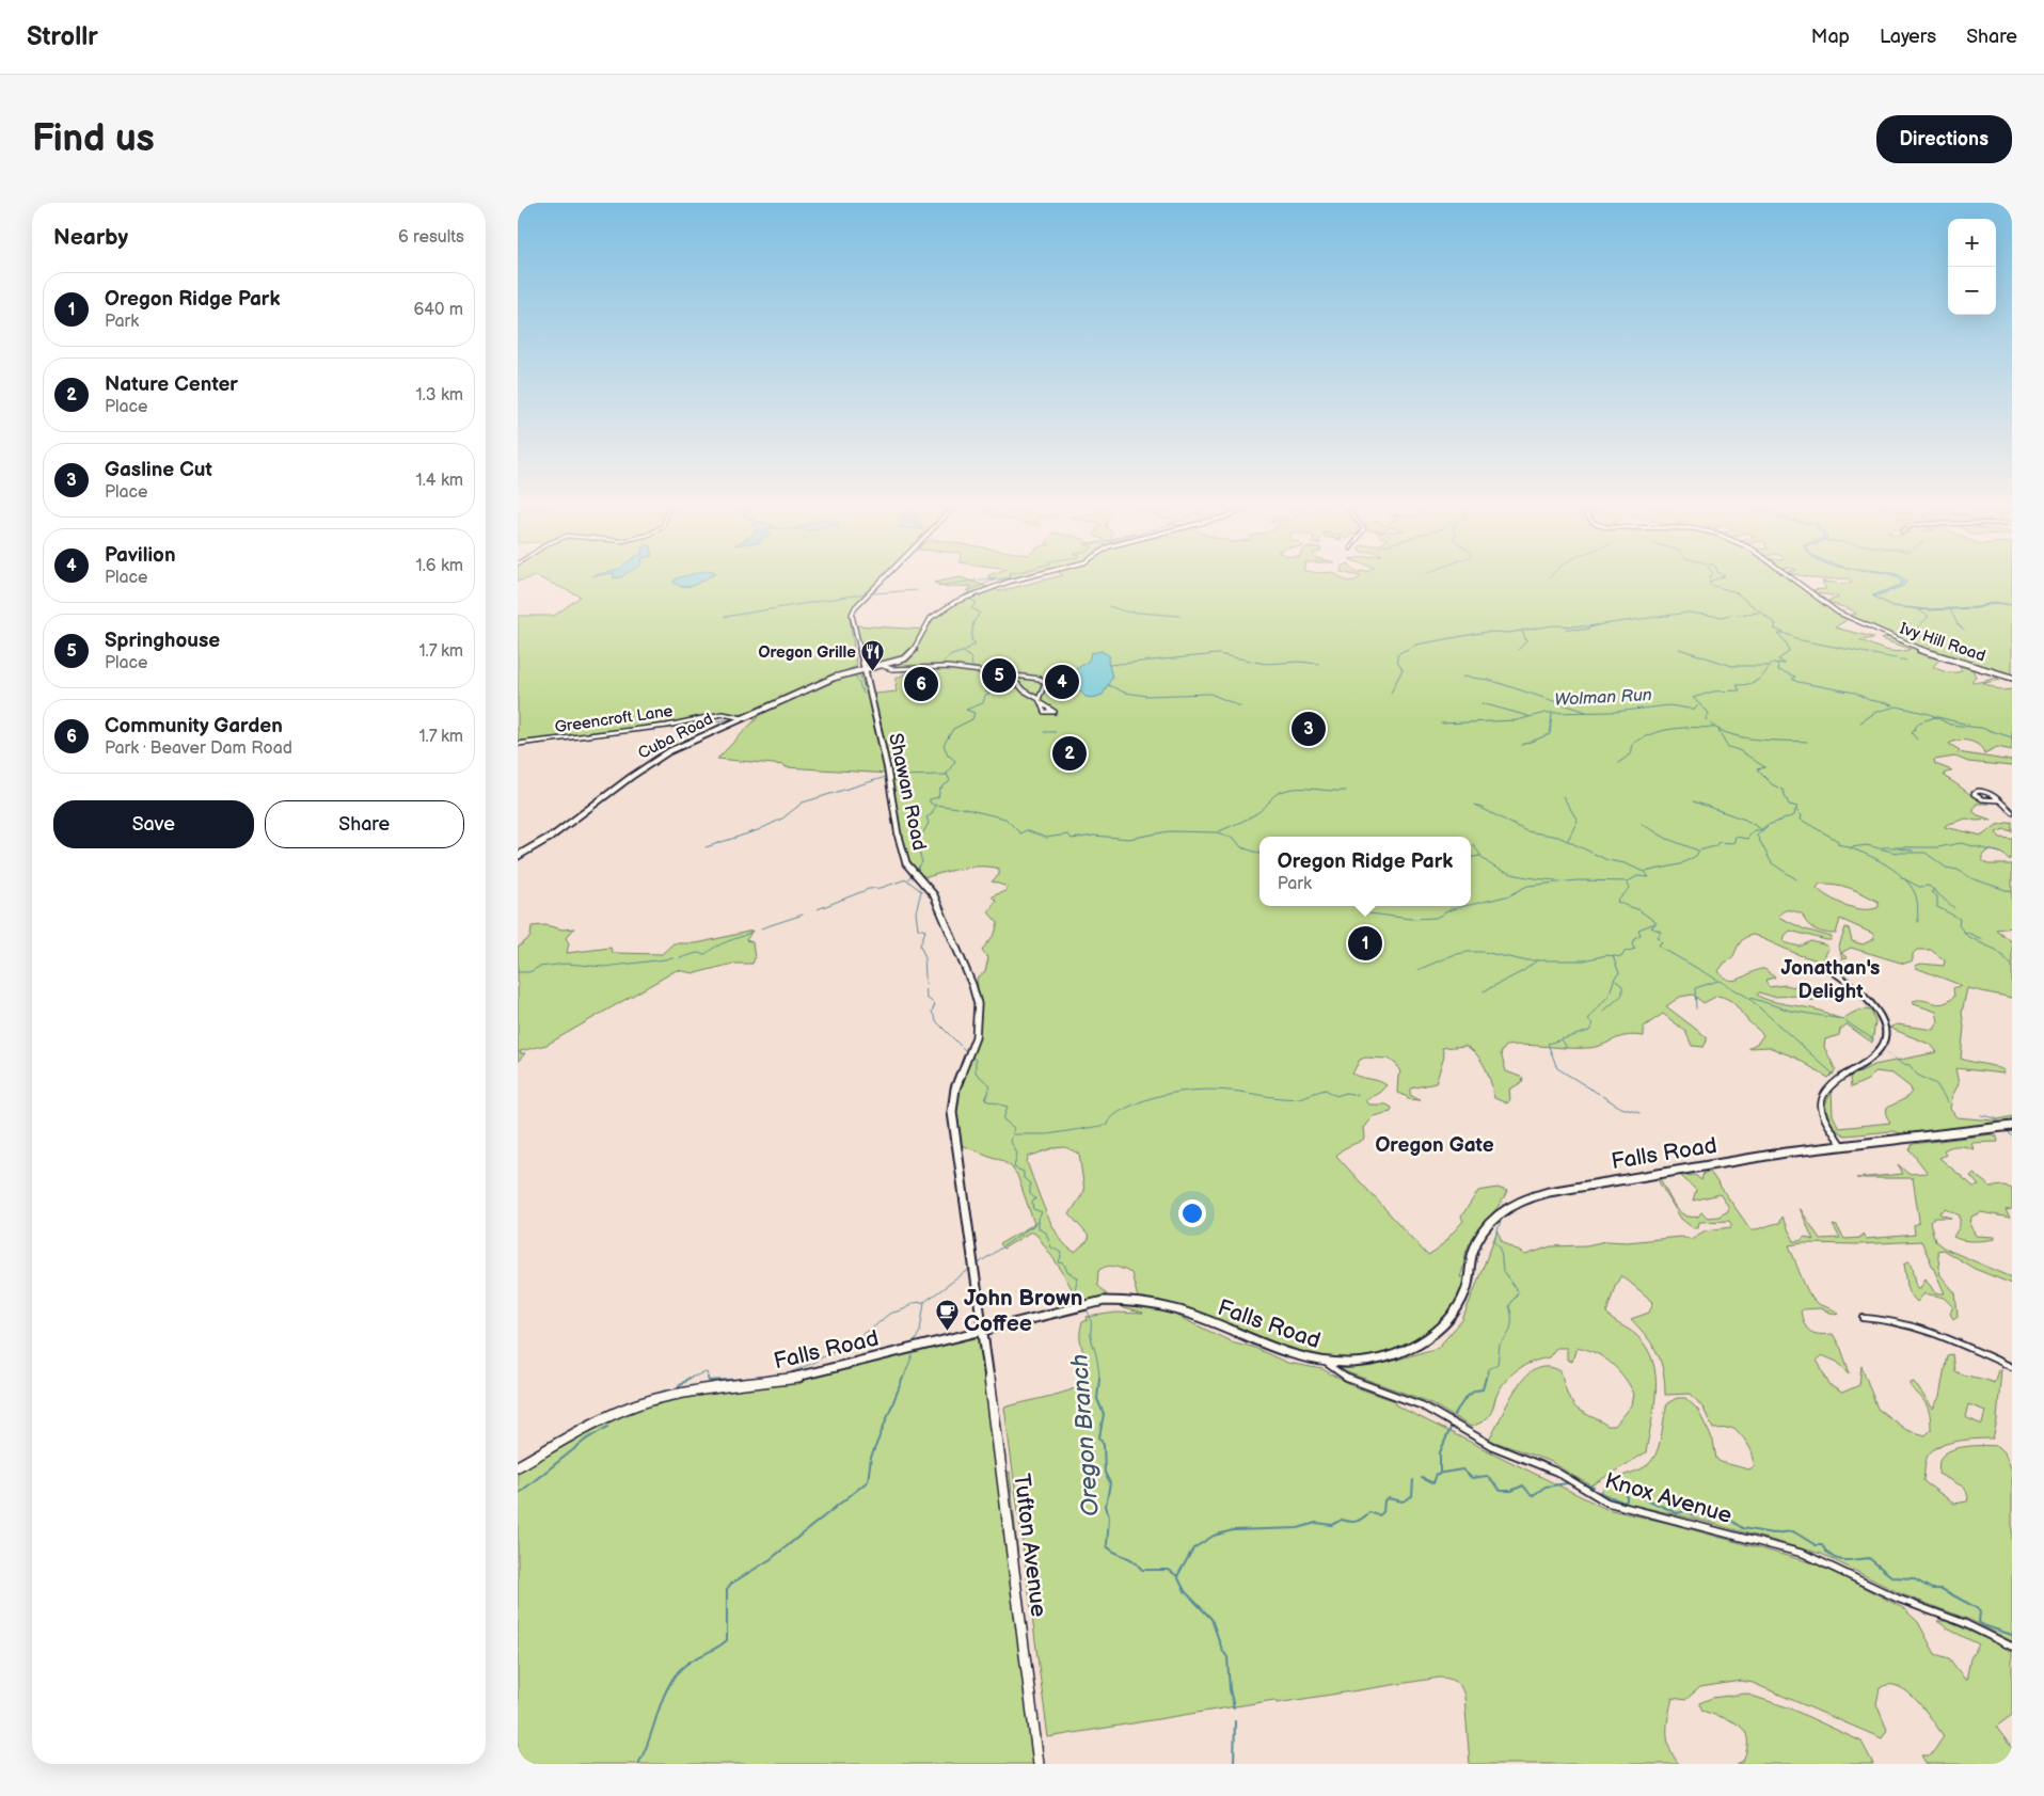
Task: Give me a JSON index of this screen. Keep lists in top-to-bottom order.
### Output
{
  "streets": {
    "main road": [
      "Ivy Hill Road",
      "Cuba Road",
      "Shawan Road",
      "Falls Road",
      "Tufton Avenue"
    ],
    "street": ["Greencroft Lane", "Knox Avenue"]
  },
  "crossings": [
    ["Greencroft Lane", "Cuba Road"],
    ["Cuba Road", "Shawan Road"],
    ["Shawan Road", "Falls Road"],
    ["Shawan Road", "Tufton Avenue"],
    ["Falls Road", "Knox Avenue"],
    ["Falls Road", "Tufton Avenue"]
  ],
  "districts": ["Jonathan's Delight", "Oregon Gate"],
  "water": ["Wolman Run", "Oregon Branch"],
  "places": {
    "restaurant": ["Oregon Grille"],
    "cafe": ["John Brown Coffee"]
  },
  "page": {
    "header": "Strollr",
    "nav": ["Map", "Layers", "Share"],
    "buttons": [
      "Directions",
      ["Save", "Share"]
    ],
    "title": "Find us",
    "heading": ["Nearby", "6 results"],
    "map_buttons": ["+", "−"],
    "list": [
      {
        "mark": "1",
        "name": "Oregon Ridge Park",
        "note": "Park",
        "value": "640 m"
      },
      {
        "mark": "2",
        "name": "Nature Center",
        "note": "Place",
        "value": "1.3 km"
      },
      {
        "mark": "3",
        "name": "Gasline Cut",
        "note": "Place",
        "value": "1.4 km"
      },
      {
        "mark": "4",
        "name": "Pavilion",
        "note": "Place",
        "value": "1.6 km"
      },
      {
        "mark": "5",
        "name": "Springhouse",
        "note": "Place",
        "value": "1.7 km"
      },
      {
        "mark": "6",
        "name": "Community Garden",
        "note": "Park · Beaver Dam Road",
        "value": "1.7 km"
      }
    ],
    "pins": [
      "5",
      "4",
      "6",
      "3",
      "2",
      "1"
    ],
    "popup": ["Oregon Ridge Park", "Park"]
  }
}
